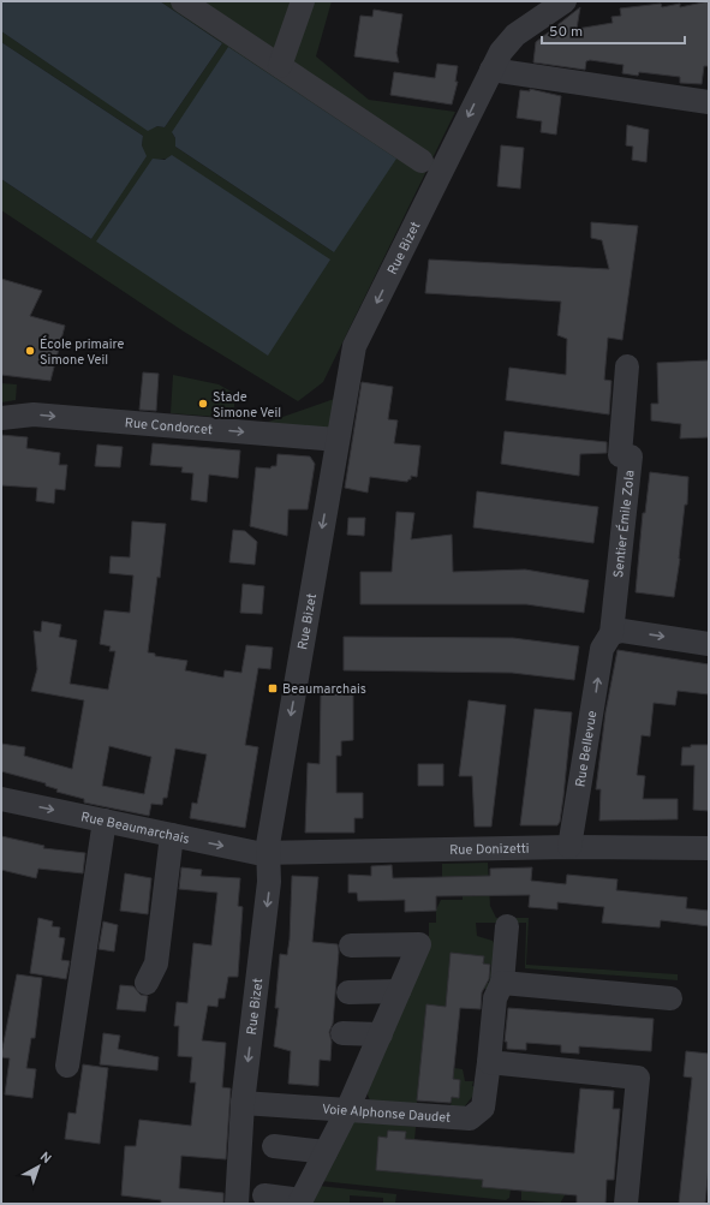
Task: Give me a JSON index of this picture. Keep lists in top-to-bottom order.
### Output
{
  "streets": {
    "street": [
      "Rue Bizet",
      "Rue Condorcet",
      "Sentier Émile Zola",
      "Rue Bellevue",
      "Rue Beaumarchais",
      "Rue Donizetti",
      "Voie Alphonse Daudet"
    ]
  },
  "crossings": [
    ["Rue Bizet", "Rue Condorcet"],
    ["Rue Bizet", "Rue Beaumarchais"],
    ["Rue Bizet", "Rue Donizetti"],
    ["Rue Bizet", "Voie Alphonse Daudet"],
    ["Sentier Émile Zola", "Rue Bellevue"],
    ["Rue Bellevue", "Rue Donizetti"],
    ["Rue Beaumarchais", "Rue Donizetti"]
  ],
  "one_way": ["Rue Condorcet", "Rue Bellevue", "Rue Beaumarchais"],
  "places": {
    "other": ["École primaire Simone Veil", "Stade Simone Veil"],
    "transit": ["Beaumarchais"]
  },
  "scale_bar": "50 m",
  "north": "top right"
}
